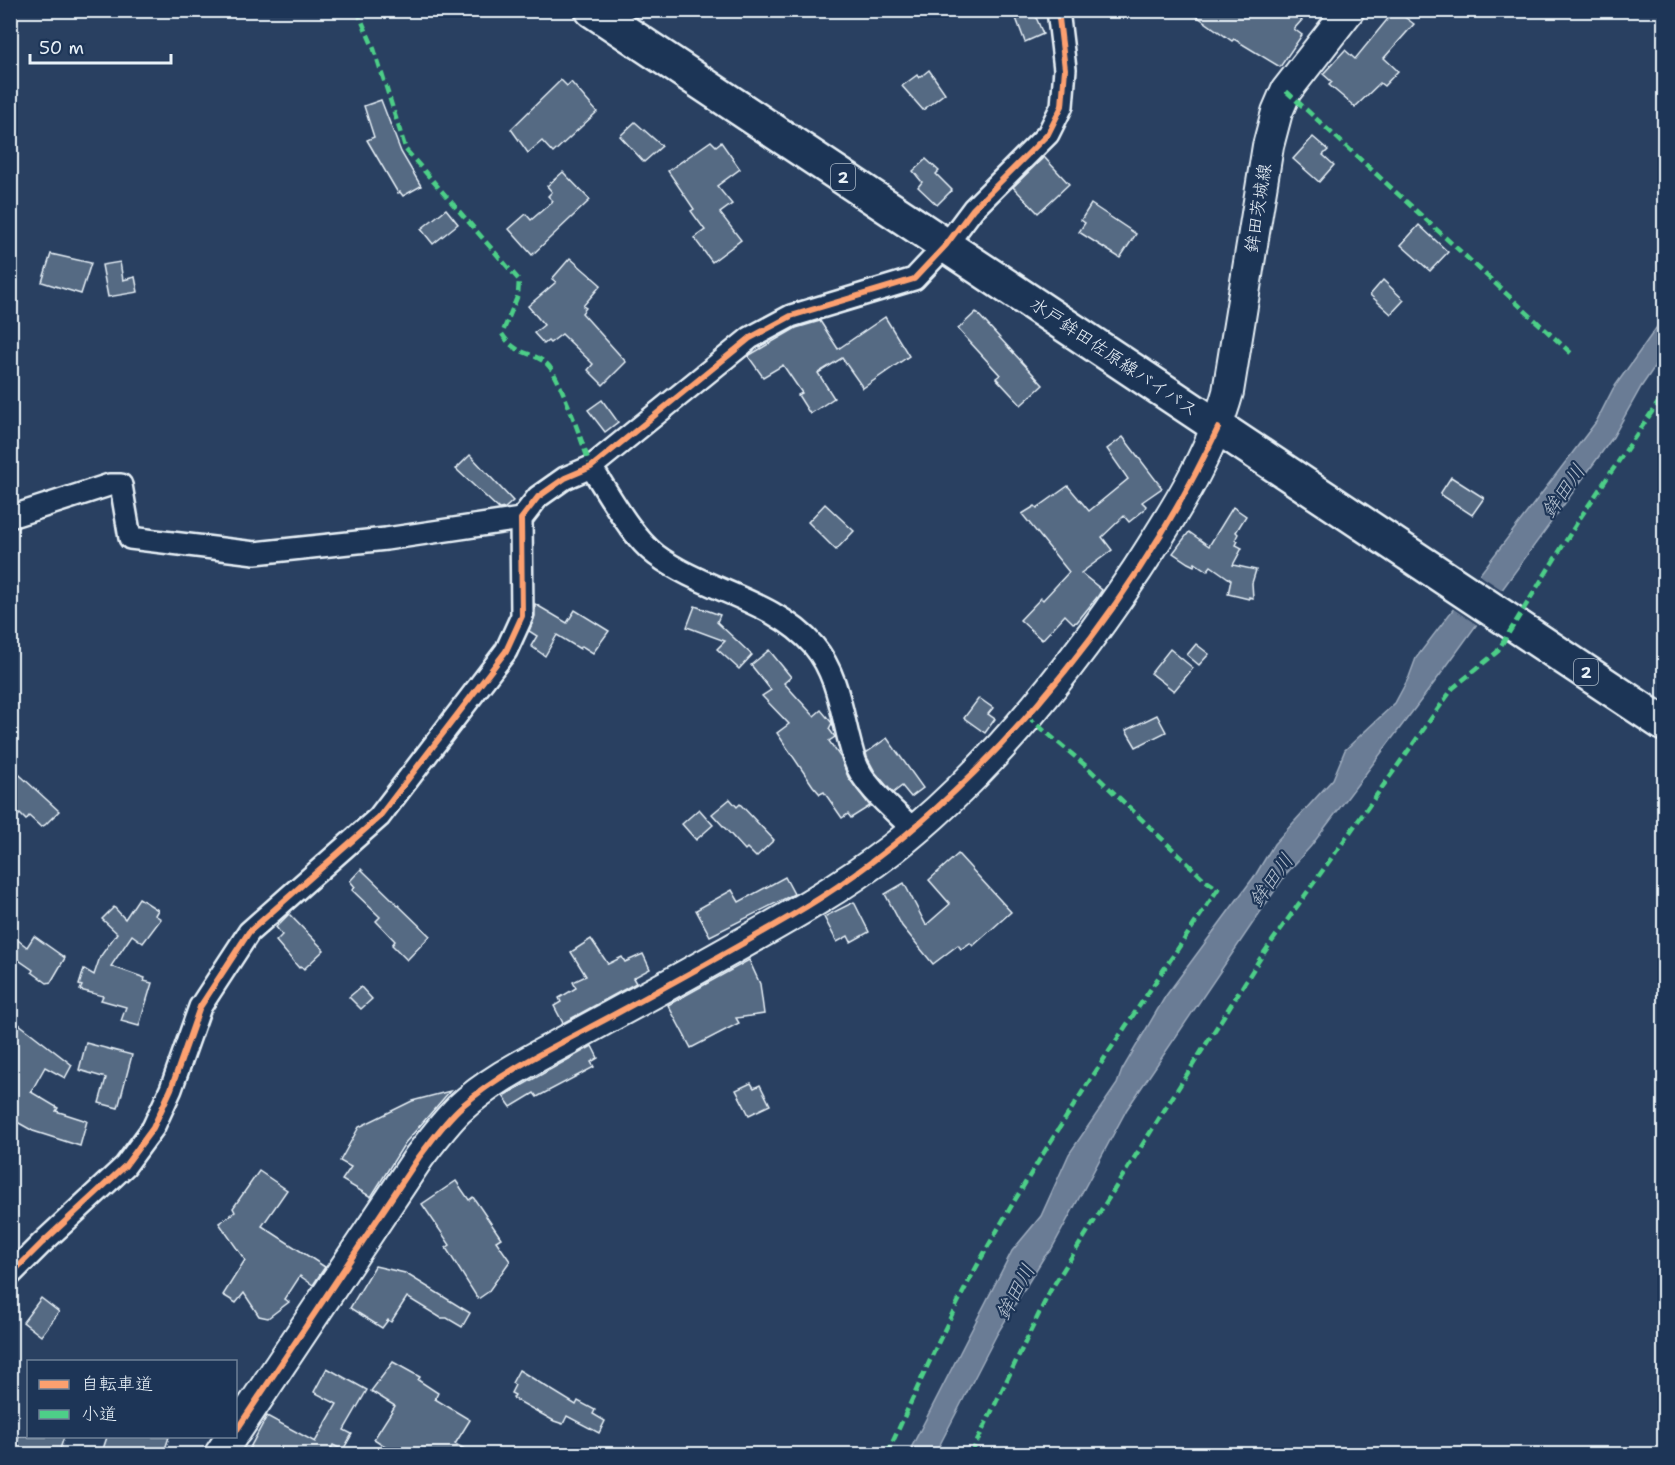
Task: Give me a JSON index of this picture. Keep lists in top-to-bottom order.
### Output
{
  "streets": {
    "main road": ["2", "水戸鉾田佐原線バイパス"],
    "street": ["鉾田茨城線"]
  },
  "crossings": [
    ["鉾田茨城線", "水戸鉾田佐原線バイパス"]
  ],
  "water": ["鉾田川"],
  "legend": ["自転車道", "小道"],
  "scale_bar": "50 m"
}
